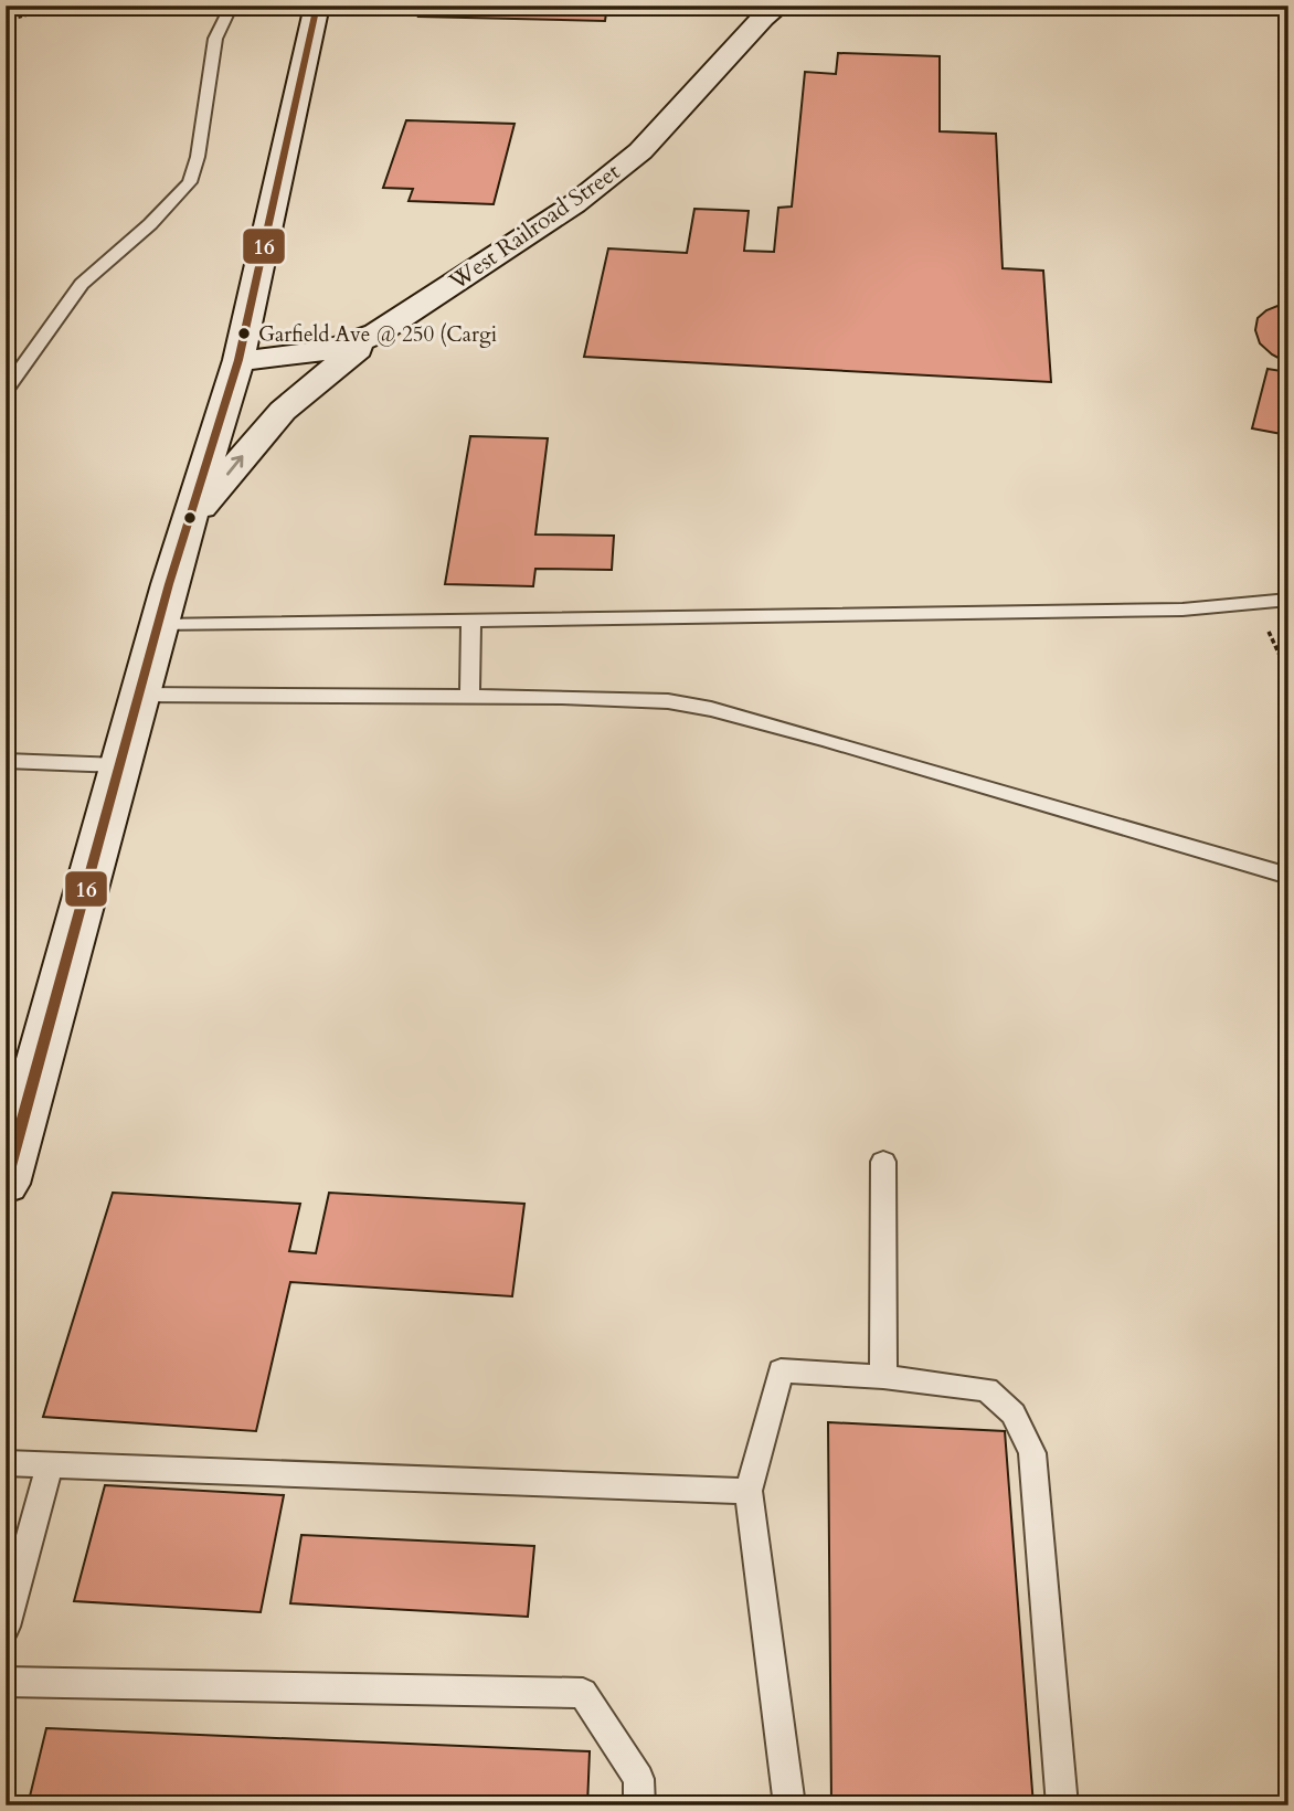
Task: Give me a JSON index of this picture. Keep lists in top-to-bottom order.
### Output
{
  "streets": {
    "street": ["West Railroad Street"]
  },
  "places": ["Garfield Ave @ 250 (Cargi"],
  "lines": ["transit line 16"]
}
